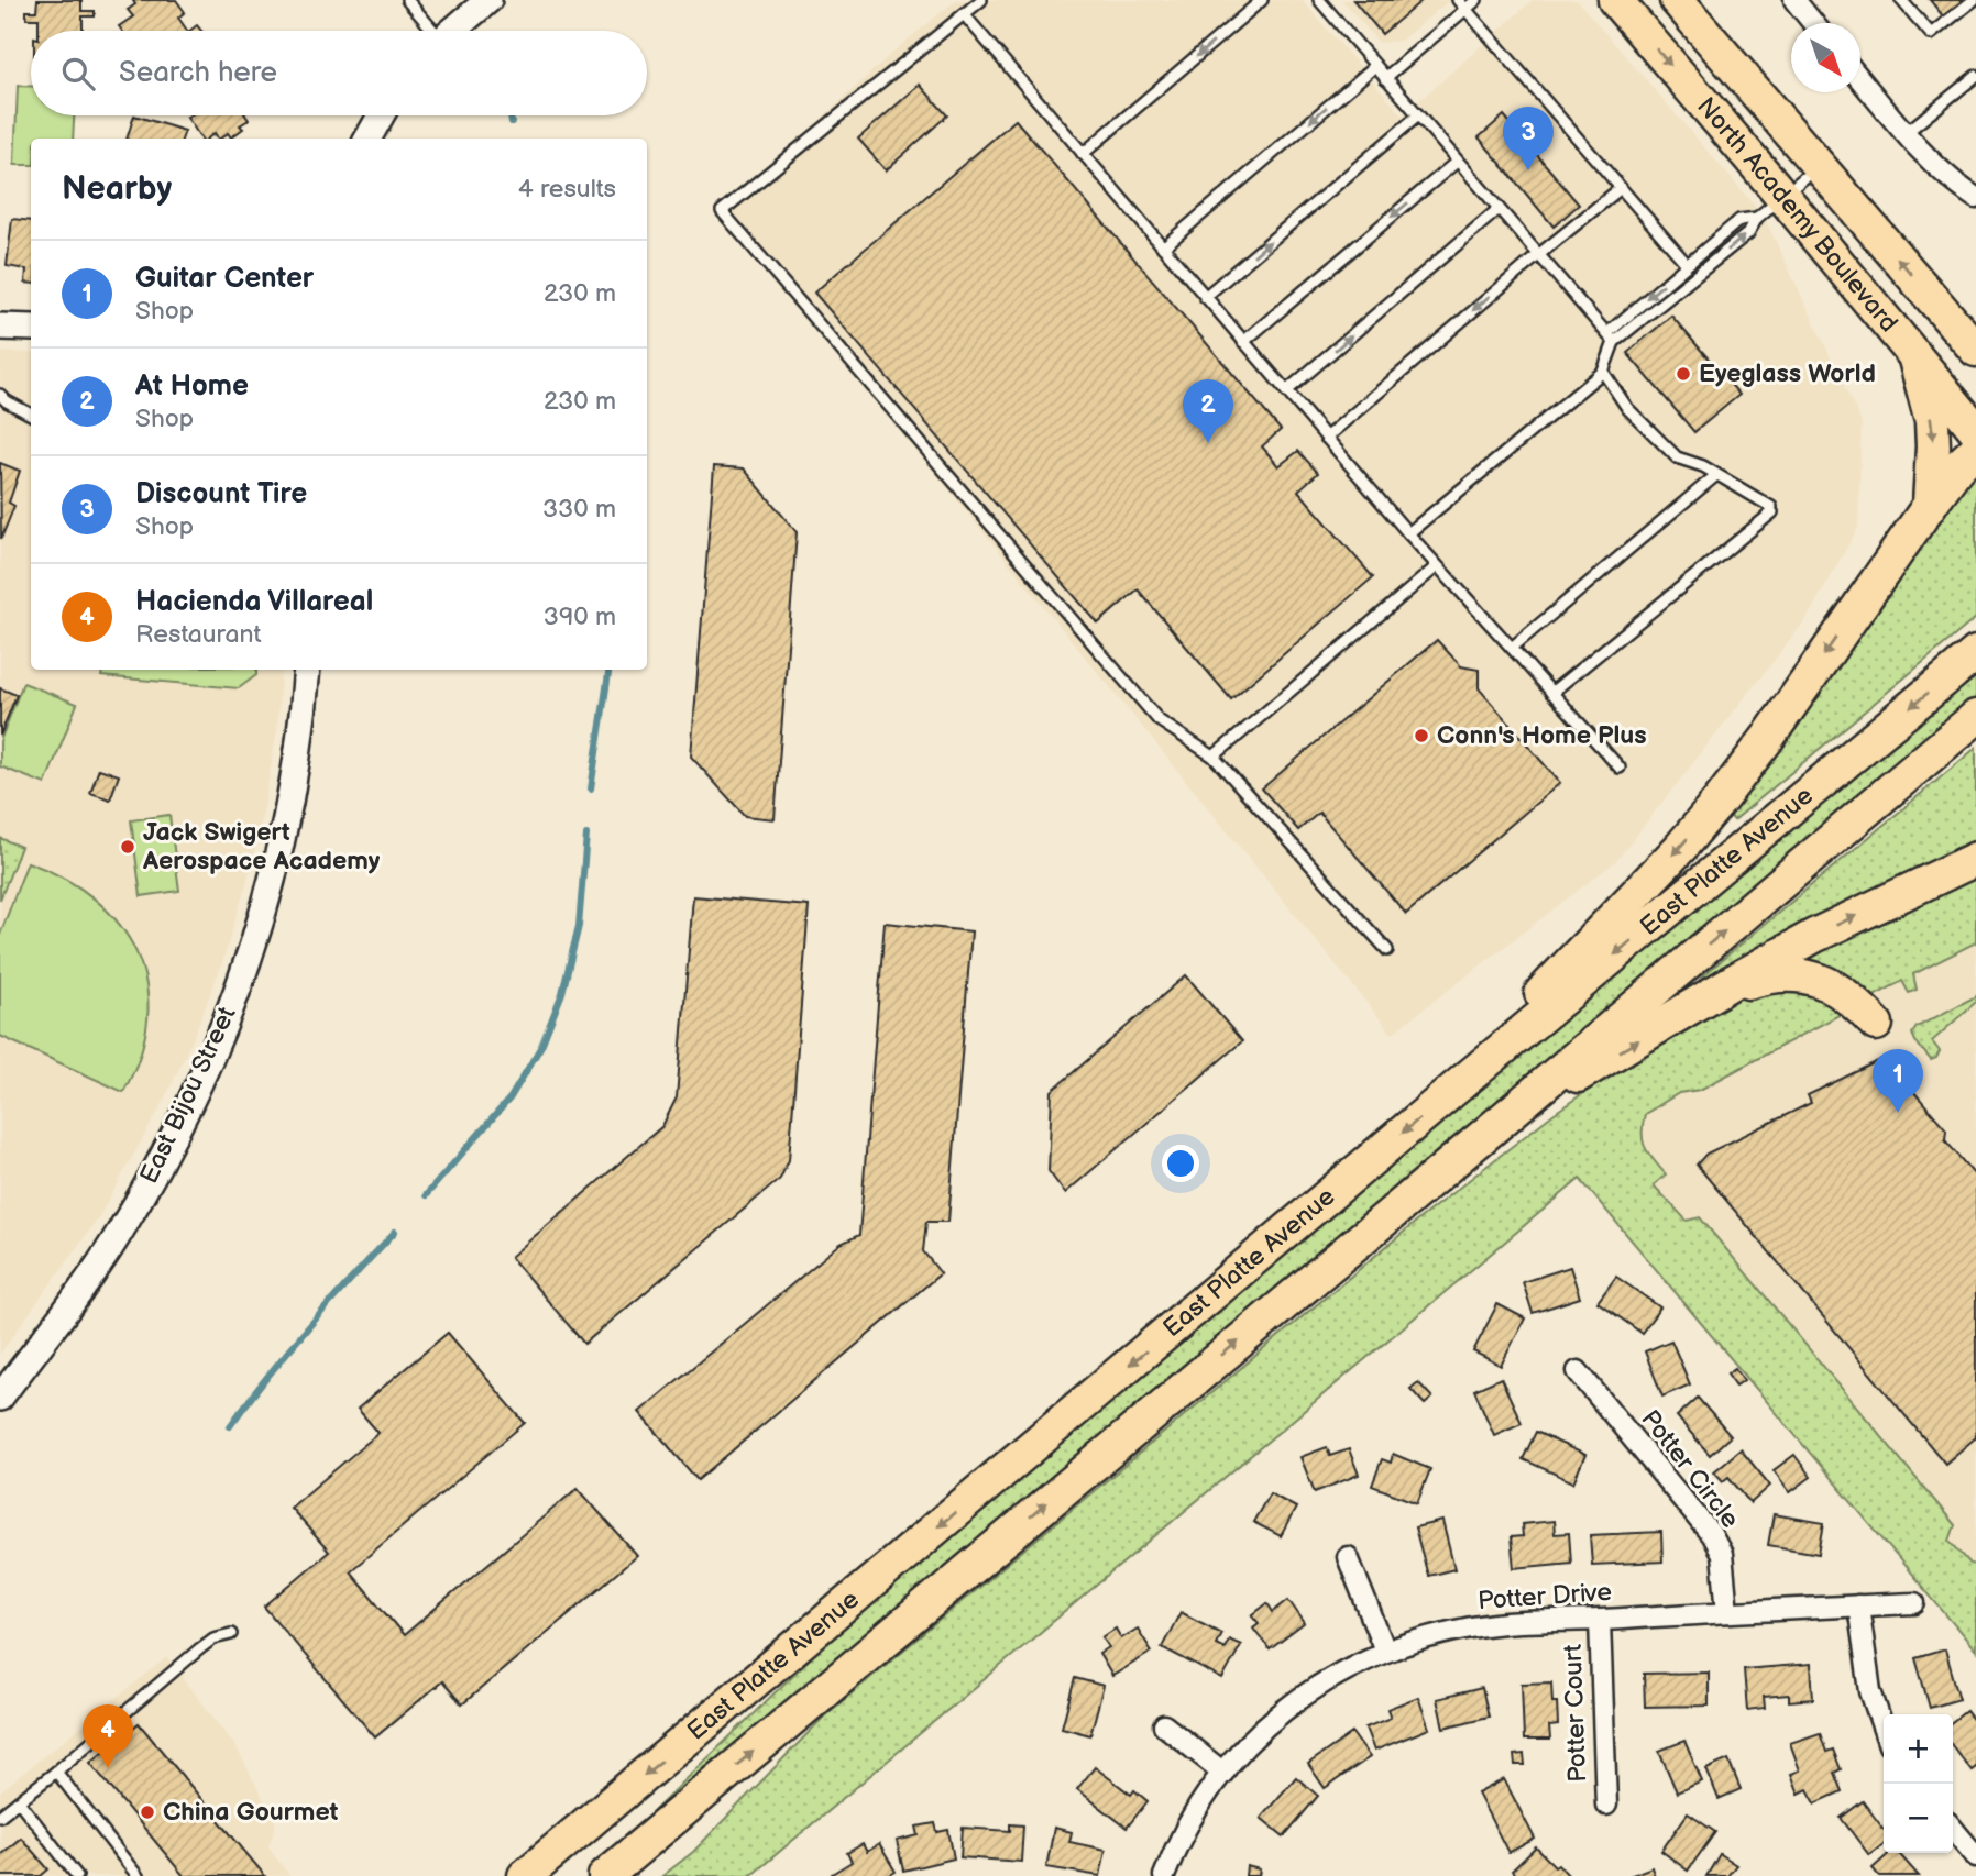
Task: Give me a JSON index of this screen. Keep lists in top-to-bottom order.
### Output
{
  "streets": {
    "highway": ["North Academy Boulevard", "East Platte Avenue"],
    "street": [
      "East Bijou Street",
      "Potter Circle",
      "Potter Drive",
      "Potter Court"
    ]
  },
  "crossings": [
    ["Potter Circle", "Potter Drive"],
    ["Potter Drive", "Potter Court"]
  ],
  "places": [
    "Eyeglass World",
    "Conn's Home Plus",
    "Jack Swigert Aerospace Academy",
    "China Gourmet"
  ],
  "north": "bottom right",
  "page": {
    "search": "Search here",
    "pins": [
      "3",
      "2",
      "1",
      "4"
    ],
    "heading": ["Nearby", "4 results"],
    "list": [
      {
        "mark": "1",
        "name": "Guitar Center",
        "note": "Shop",
        "value": "230 m"
      },
      {
        "mark": "2",
        "name": "At Home",
        "note": "Shop",
        "value": "230 m"
      },
      {
        "mark": "3",
        "name": "Discount Tire",
        "note": "Shop",
        "value": "330 m"
      },
      {
        "mark": "4",
        "name": "Hacienda Villareal",
        "note": "Restaurant",
        "value": "390 m"
      }
    ],
    "map_buttons": ["+", "−"]
  }
}
